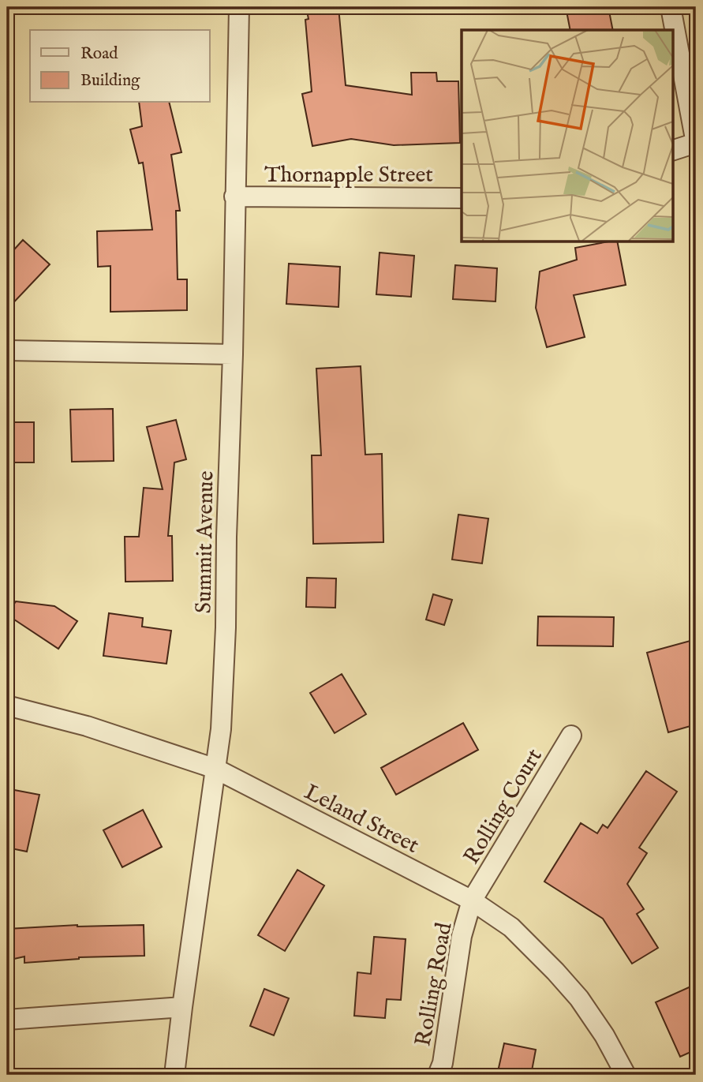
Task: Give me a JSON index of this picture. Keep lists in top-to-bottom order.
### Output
{
  "streets": {
    "street": [
      "Thornapple Street",
      "Summit Avenue",
      "Rolling Court",
      "Leland Street",
      "Rolling Road"
    ]
  },
  "crossings": [
    ["Thornapple Street", "Summit Avenue"],
    ["Summit Avenue", "Leland Street"],
    ["Rolling Court", "Leland Street"],
    ["Rolling Court", "Rolling Road"],
    ["Leland Street", "Rolling Road"]
  ],
  "legend": ["Road", "Building"]
}
